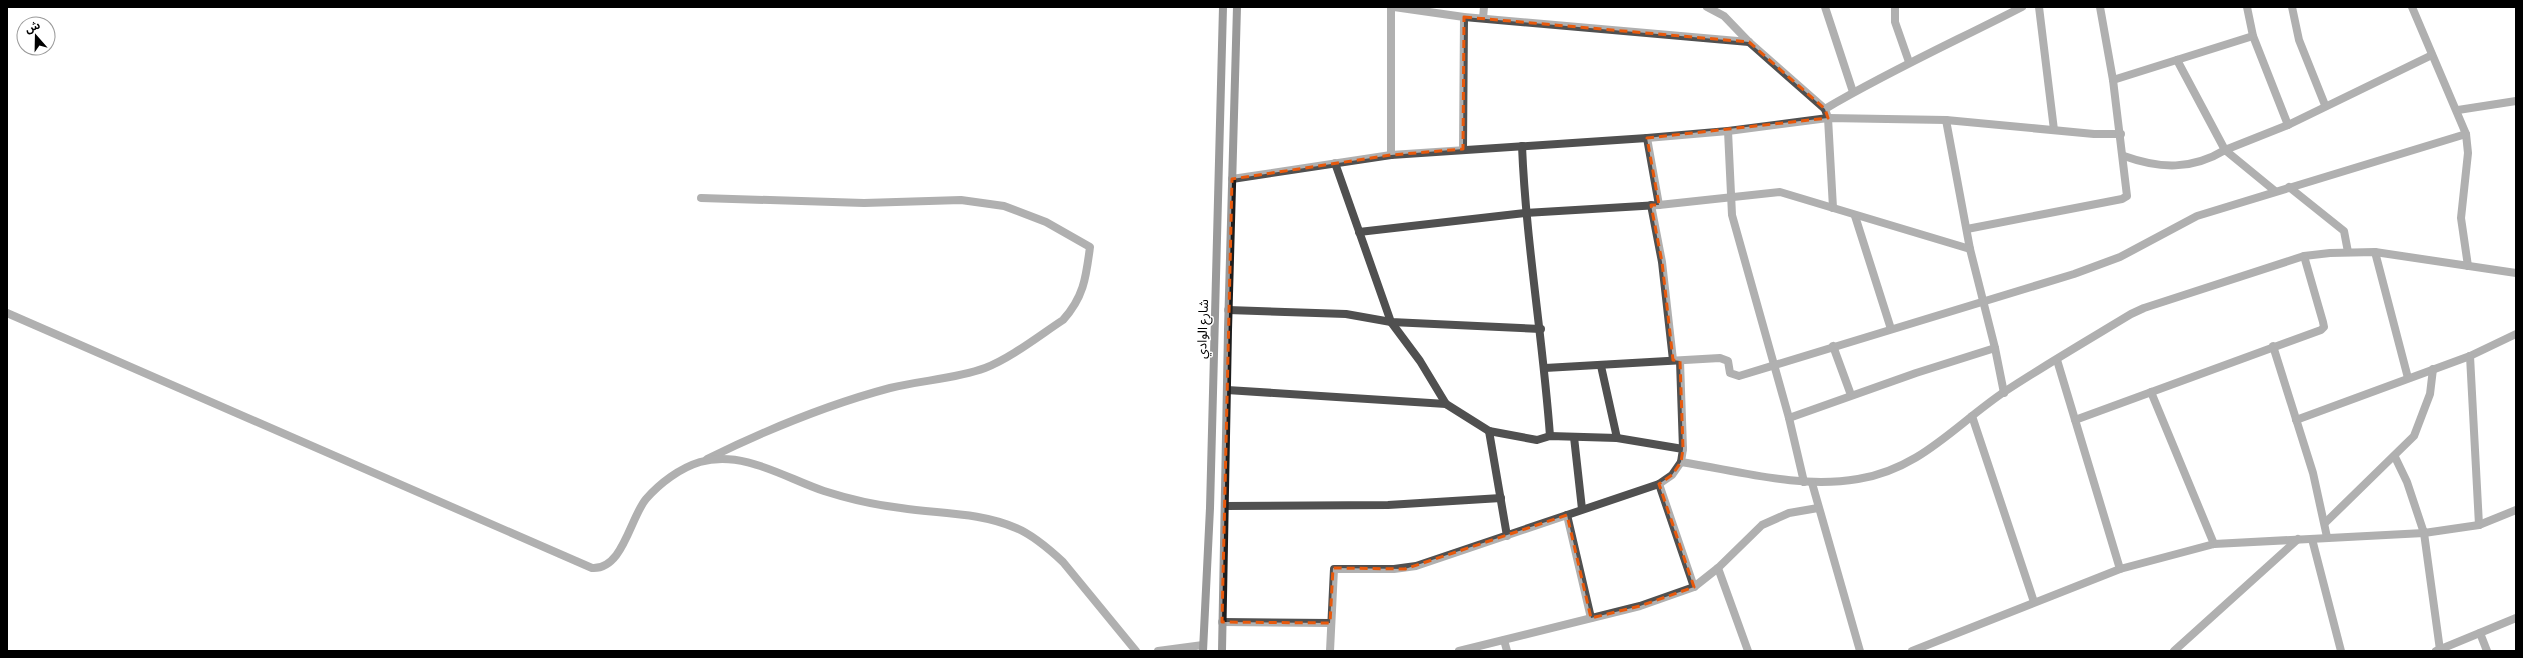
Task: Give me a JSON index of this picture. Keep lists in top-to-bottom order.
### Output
{
  "streets": {
    "main road": ["شارع الوادي"]
  },
  "north": "top"
}
